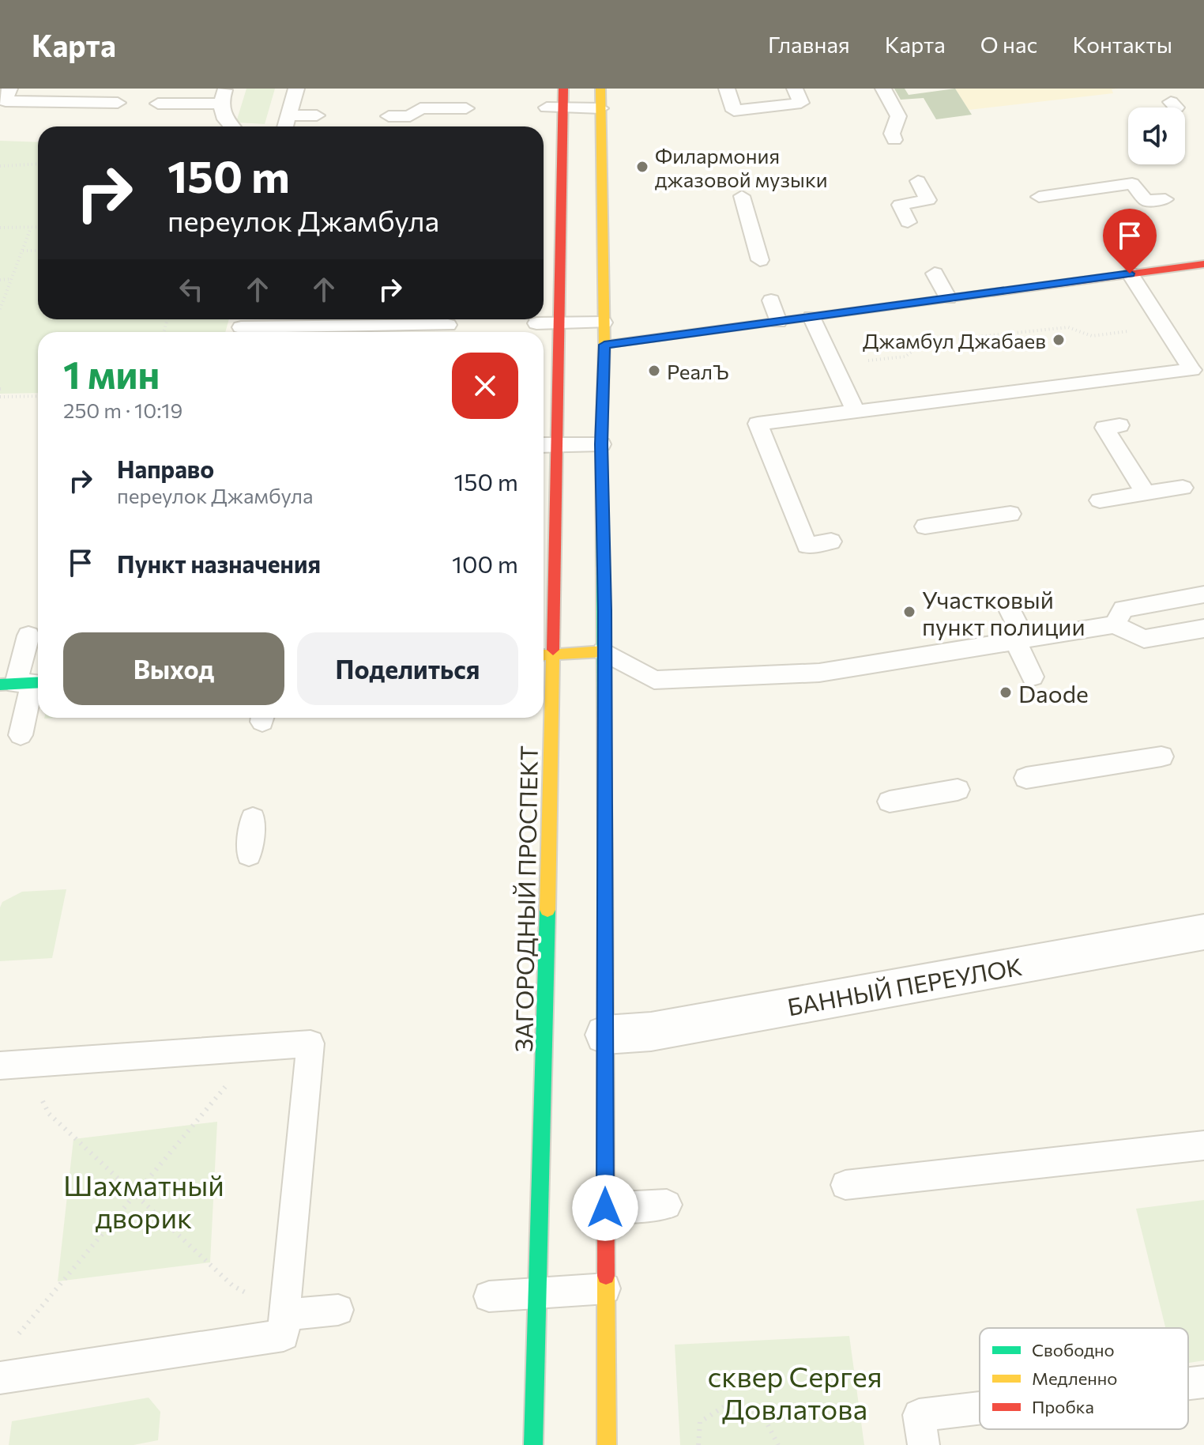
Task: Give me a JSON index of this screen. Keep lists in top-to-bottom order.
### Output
{
  "streets": {
    "street": ["ЗАГОРОДНЫЙ ПРОСПЕКТ", "БАННЫЙ ПЕРЕУЛОК"]
  },
  "parks": ["Шахматный дворик", "сквер Сергея Довлатова"],
  "places": [
    "Филармония джазовой музыки",
    "Джамбул Джабаев",
    "РеалЪ",
    "Участковый пункт полиции",
    "Daode"
  ],
  "legend": ["Свободно", "Медленно", "Пробка"],
  "page": {
    "header": "Карта",
    "nav": [
      "Главная",
      "Карта",
      "О нас",
      "Контакты"
    ],
    "turn": ["150 m", "переулок Джамбула"],
    "heading": ["1 мин", "250 m · 10:19"],
    "list": [
      {
        "name": "Направо",
        "note": "переулок Джамбула",
        "value": "150 m"
      },
      {
        "name": "Пункт назначения",
        "value": "100 m"
      }
    ],
    "buttons": ["Выход", "Поделиться"]
  }
}
